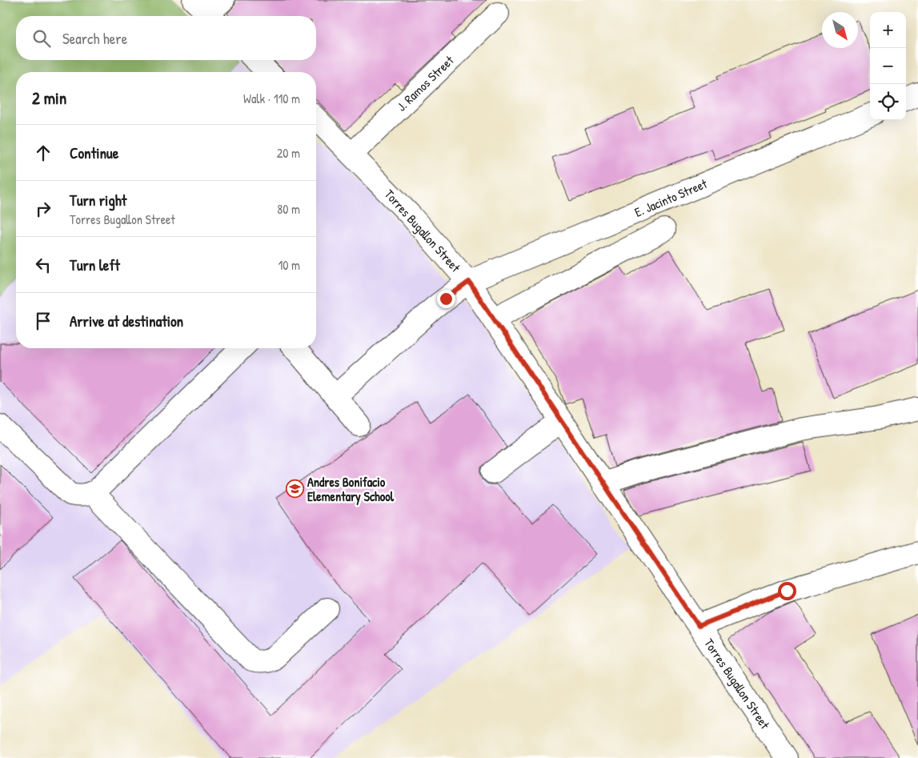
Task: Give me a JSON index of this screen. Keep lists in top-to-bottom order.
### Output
{
  "streets": {
    "street": ["J. Ramos Street", "E. Jacinto Street", "Torres Bugallon Street"]
  },
  "crossings": [
    ["J. Ramos Street", "Torres Bugallon Street"],
    ["E. Jacinto Street", "Torres Bugallon Street"]
  ],
  "places": {
    "school or university": ["Andres Bonifacio Elementary School"]
  },
  "north": "bottom right",
  "page": {
    "map_buttons": ["+", "−"],
    "search": "Search here",
    "heading": ["2 min", "Walk · 110 m"],
    "list": [
      ["Continue", "20 m"],
      ["Turn right", "Torres Bugallon Street", "80 m"],
      ["Turn left", "10 m"],
      "Arrive at destination"
    ]
  }
}
